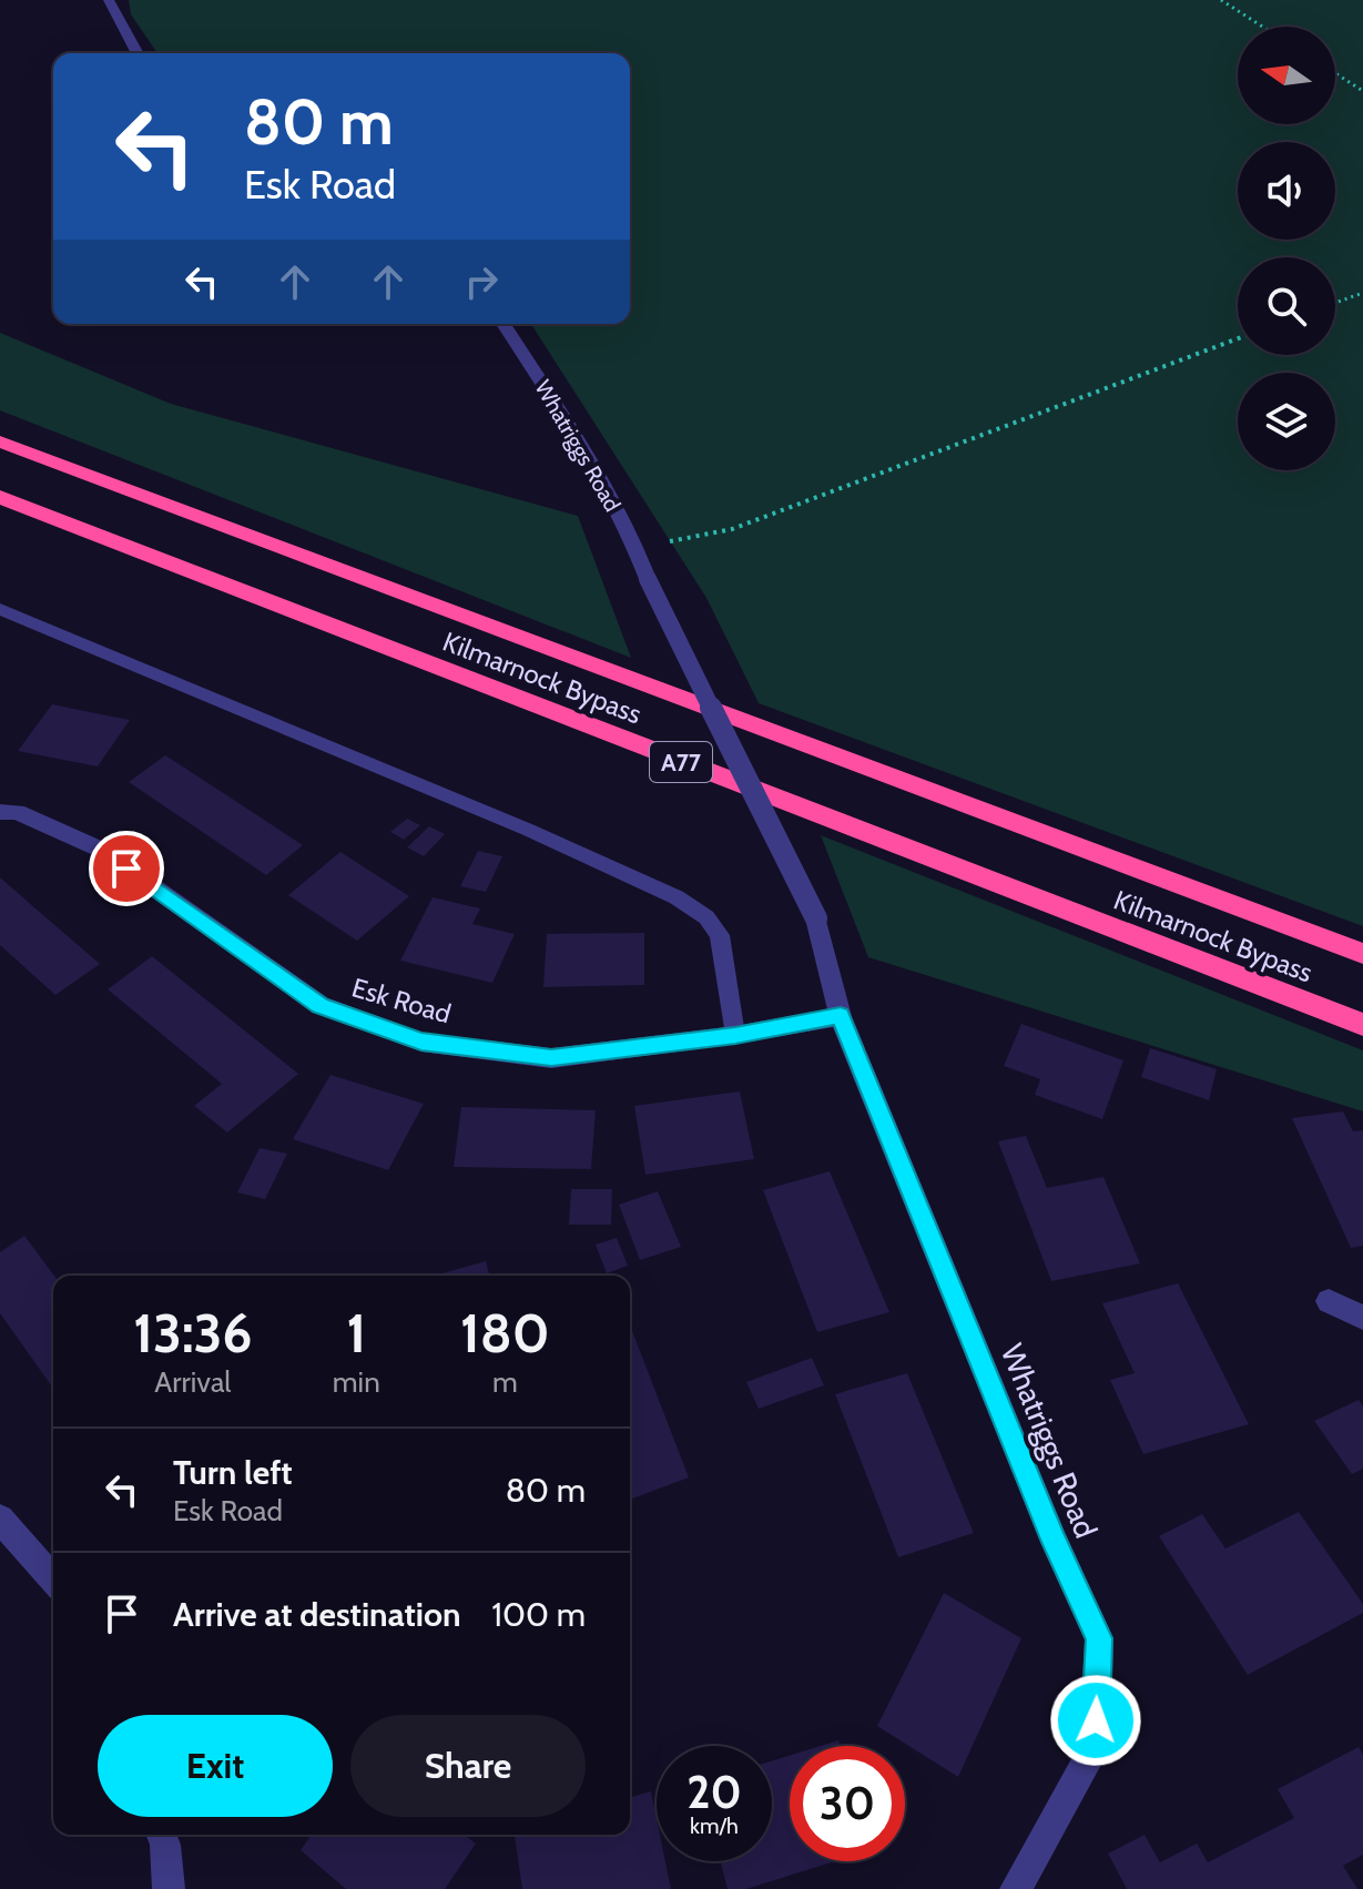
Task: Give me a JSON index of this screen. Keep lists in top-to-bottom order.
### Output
{
  "streets": {
    "highway": ["Kilmarnock Bypass", "A77"],
    "street": ["Whatriggs Road", "Esk Road"]
  },
  "crossings": [
    ["Whatriggs Road", "Esk Road"]
  ],
  "north": "left",
  "page": {
    "turn": ["80 m", "Esk Road"],
    "eta": [
      "13:36",
      "Arrival",
      "1",
      "min",
      "180",
      "m"
    ],
    "list": [
      {
        "name": "Turn left",
        "note": "Esk Road",
        "value": "80 m"
      },
      {
        "name": "Arrive at destination",
        "value": "100 m"
      }
    ],
    "buttons": ["Exit", "Share"],
    "speed": "20 km/h",
    "limit": "30"
  }
}
